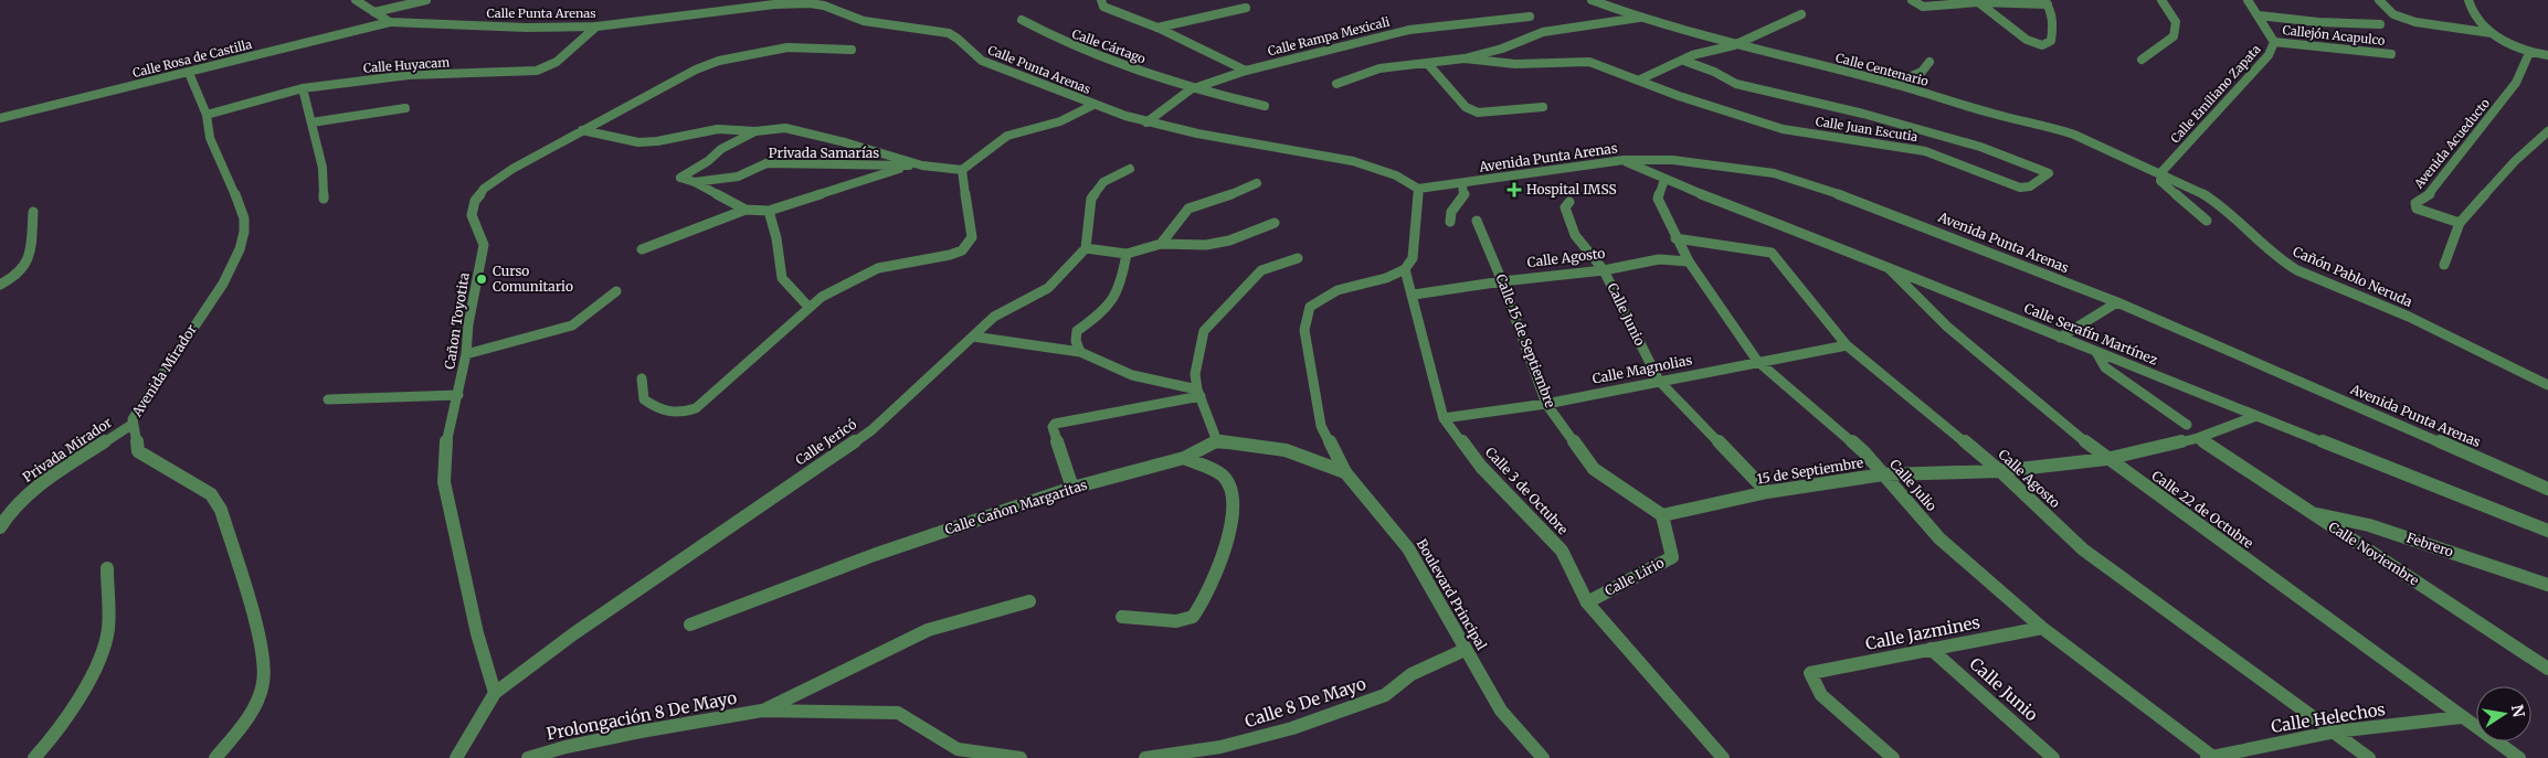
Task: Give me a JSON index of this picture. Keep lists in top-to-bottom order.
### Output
{
  "streets": {
    "street": [
      "Calle Punta Arenas",
      "Callejón Acapulco",
      "Calle Rampa Mexicali",
      "Calle Cártago",
      "Calle Rosa de Castilla",
      "Calle Huyacam",
      "Calle Centenario",
      "Calle Emiliano Zapata",
      "Calle Juan Escutia",
      "Avenida Acueducto",
      "Privada Samarías",
      "Avenida Punta Arenas",
      "Calle Agosto",
      "Cañón Pablo Neruda",
      "Calle Junio",
      "Cañon Toyotita",
      "Calle Serafín Martínez",
      "Calle 15 de Septiembre",
      "Calle Magnolias",
      "Avenida Mirador",
      "Calle Jericó",
      "Privada Mirador",
      "15 de Septiembre",
      "Calle Julio",
      "Calle 3 de Octubre",
      "Calle Cañon Margaritas",
      "Calle 22 de Octubre",
      "Febrero",
      "Calle Noviembre",
      "Calle Lirio",
      "Boulevard Principal",
      "Calle Jazmines",
      "Calle 8 De Mayo",
      "Prolongación 8 De Mayo",
      "Calle Helechos"
    ]
  },
  "crossings": [
    ["Calle Punta Arenas", "Calle Rampa Mexicali"],
    ["Calle Punta Arenas", "Calle Rosa de Castilla"],
    ["Calle Punta Arenas", "Calle Huyacam"],
    ["Calle Punta Arenas", "Avenida Punta Arenas"],
    ["Callejón Acapulco", "Calle Emiliano Zapata"],
    ["Calle Rampa Mexicali", "Calle Cártago"],
    ["Calle Rosa de Castilla", "Avenida Mirador"],
    ["Calle Huyacam", "Avenida Mirador"],
    ["Calle Centenario", "Calle Emiliano Zapata"],
    ["Calle Centenario", "Cañón Pablo Neruda"],
    ["Calle Emiliano Zapata", "Cañón Pablo Neruda"],
    ["Avenida Punta Arenas", "Calle Serafín Martínez"],
    ["Calle Agosto", "Calle Junio"],
    ["Calle Agosto", "Calle 15 de Septiembre"],
    ["Calle Agosto", "Calle Magnolias"],
    ["Calle Agosto", "15 de Septiembre"],
    ["Calle Agosto", "Calle Julio"],
    ["Calle Agosto", "Calle 3 de Octubre"],
    ["Calle Agosto", "Calle Helechos"],
    ["Calle Junio", "Calle Magnolias"],
    ["Calle Junio", "15 de Septiembre"],
    ["Calle Junio", "Calle Jazmines"],
    ["Cañon Toyotita", "Calle Jericó"],
    ["Calle Serafín Martínez", "15 de Septiembre"],
    ["Calle Serafín Martínez", "Calle Julio"],
    ["Calle Serafín Martínez", "Calle 22 de Octubre"],
    ["Calle 15 de Septiembre", "Calle Magnolias"],
    ["Calle 15 de Septiembre", "15 de Septiembre"],
    ["Calle 15 de Septiembre", "Calle Lirio"],
    ["Calle Magnolias", "Calle Julio"],
    ["Calle Magnolias", "Calle 3 de Octubre"],
    ["Avenida Mirador", "Privada Mirador"],
    ["15 de Septiembre", "Calle Julio"],
    ["15 de Septiembre", "Calle 22 de Octubre"],
    ["15 de Septiembre", "Calle Noviembre"],
    ["15 de Septiembre", "Calle Lirio"],
    ["Calle Julio", "Calle Jazmines"],
    ["Calle Julio", "Calle Helechos"],
    ["Calle 3 de Octubre", "Calle Lirio"],
    ["Calle 3 de Octubre", "Boulevard Principal"],
    ["Calle 22 de Octubre", "Calle Helechos"],
    ["Febrero", "Calle Noviembre"],
    ["Boulevard Principal", "Calle 8 De Mayo"]
  ],
  "places": {
    "health": ["Hospital IMSS"],
    "other": ["Curso Comunitario"]
  },
  "north": "right"
}
